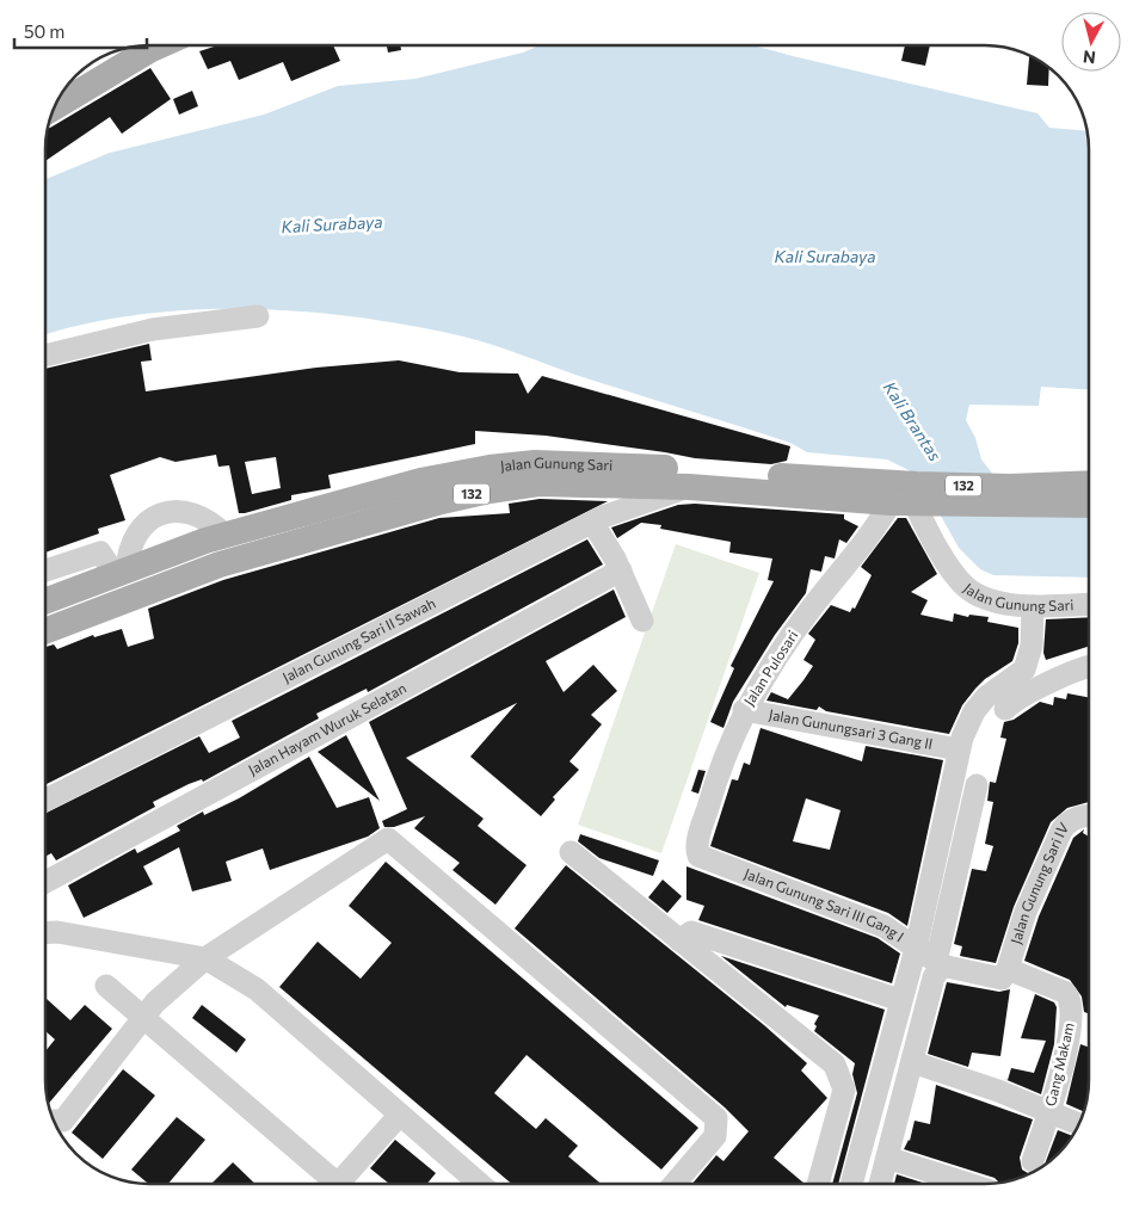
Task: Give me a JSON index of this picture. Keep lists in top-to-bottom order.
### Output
{
  "streets": {
    "main road": ["Jalan Gunung Sari", "132"],
    "street": [
      "Jalan Gunung Sari II Sawah",
      "Jalan Pulosari",
      "Jalan Hayam Wuruk Selatan",
      "Jalan Gunungsari 3 Gang II",
      "Jalan Gunung Sari IV",
      "Jalan Gunung Sari III Gang I",
      "Gang Makam"
    ]
  },
  "crossings": [
    ["Jalan Gunung Sari", "Jalan Gunung Sari II Sawah"],
    ["Jalan Gunung Sari", "Jalan Pulosari"],
    ["Jalan Pulosari", "Jalan Gunungsari 3 Gang II"],
    ["Jalan Pulosari", "Jalan Gunung Sari III Gang I"],
    ["Jalan Gunung Sari IV", "Gang Makam"],
    ["Jalan Gunung Sari III Gang I", "Gang Makam"]
  ],
  "water": ["Kali Surabaya", "Kali Brantas"],
  "scale_bar": "50 m",
  "north": "bottom"
}
